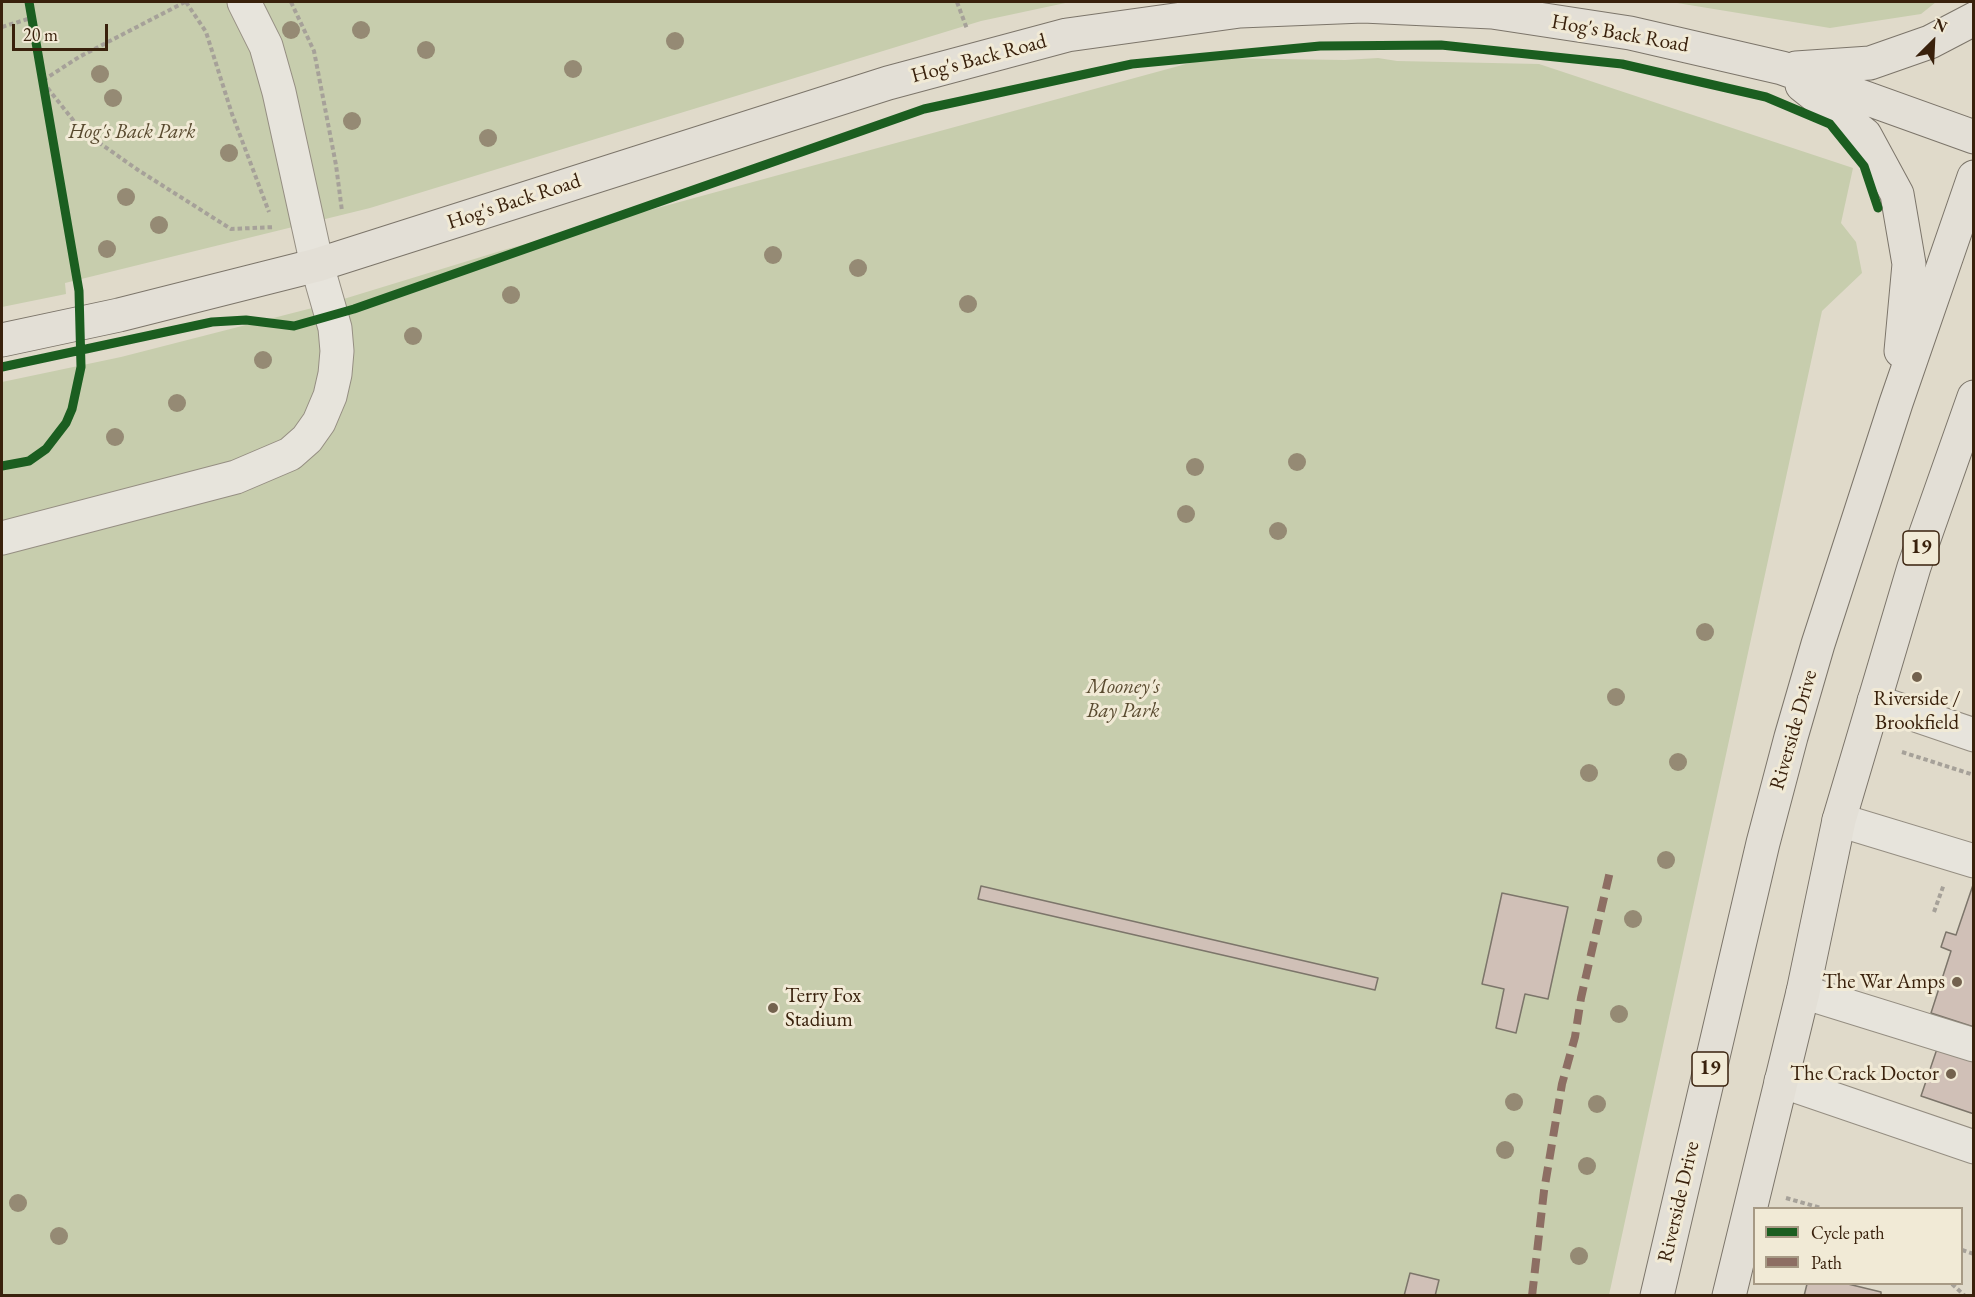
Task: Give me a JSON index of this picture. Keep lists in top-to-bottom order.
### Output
{
  "streets": {
    "main road": ["Hog's Back Road", "19", "Riverside Drive"]
  },
  "parks": ["Hog's Back Park", "Mooney's Bay Park"],
  "places": [
    "Riverside / Brookfield",
    "The War Amps",
    "Terry Fox Stadium",
    "The Crack Doctor"
  ],
  "legend": ["Cycle path", "Path"],
  "scale_bar": "20 m",
  "north": "top right"
}
